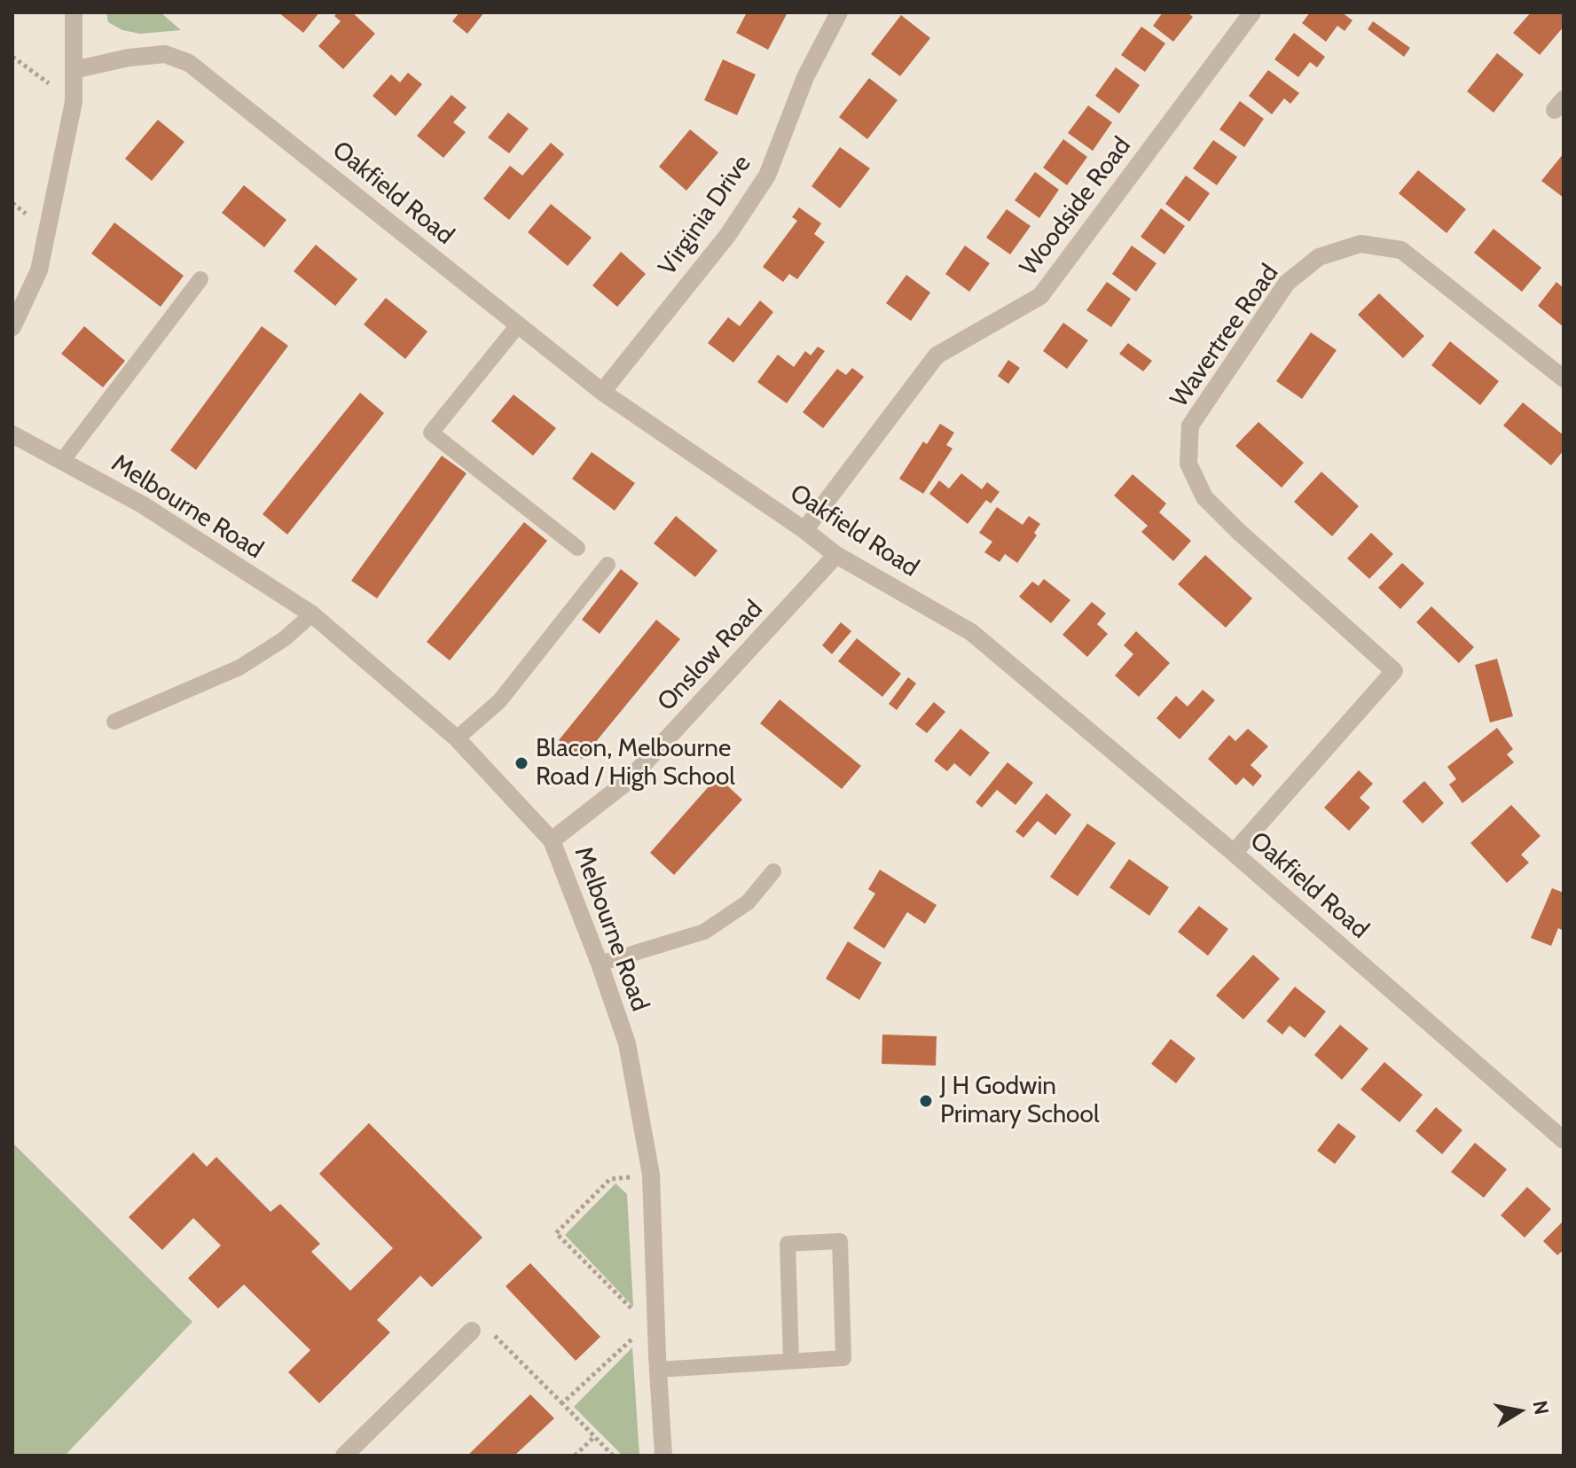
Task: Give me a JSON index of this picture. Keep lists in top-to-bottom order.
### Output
{
  "streets": {
    "street": [
      "Oakfield Road",
      "Woodside Road",
      "Virginia Drive",
      "Wavertree Road",
      "Melbourne Road",
      "Onslow Road"
    ]
  },
  "crossings": [
    ["Oakfield Road", "Woodside Road"],
    ["Oakfield Road", "Virginia Drive"],
    ["Oakfield Road", "Wavertree Road"],
    ["Oakfield Road", "Onslow Road"],
    ["Melbourne Road", "Onslow Road"]
  ],
  "places": ["Blacon, Melbourne Road / High School", "J H Godwin Primary School"],
  "north": "right"
}
